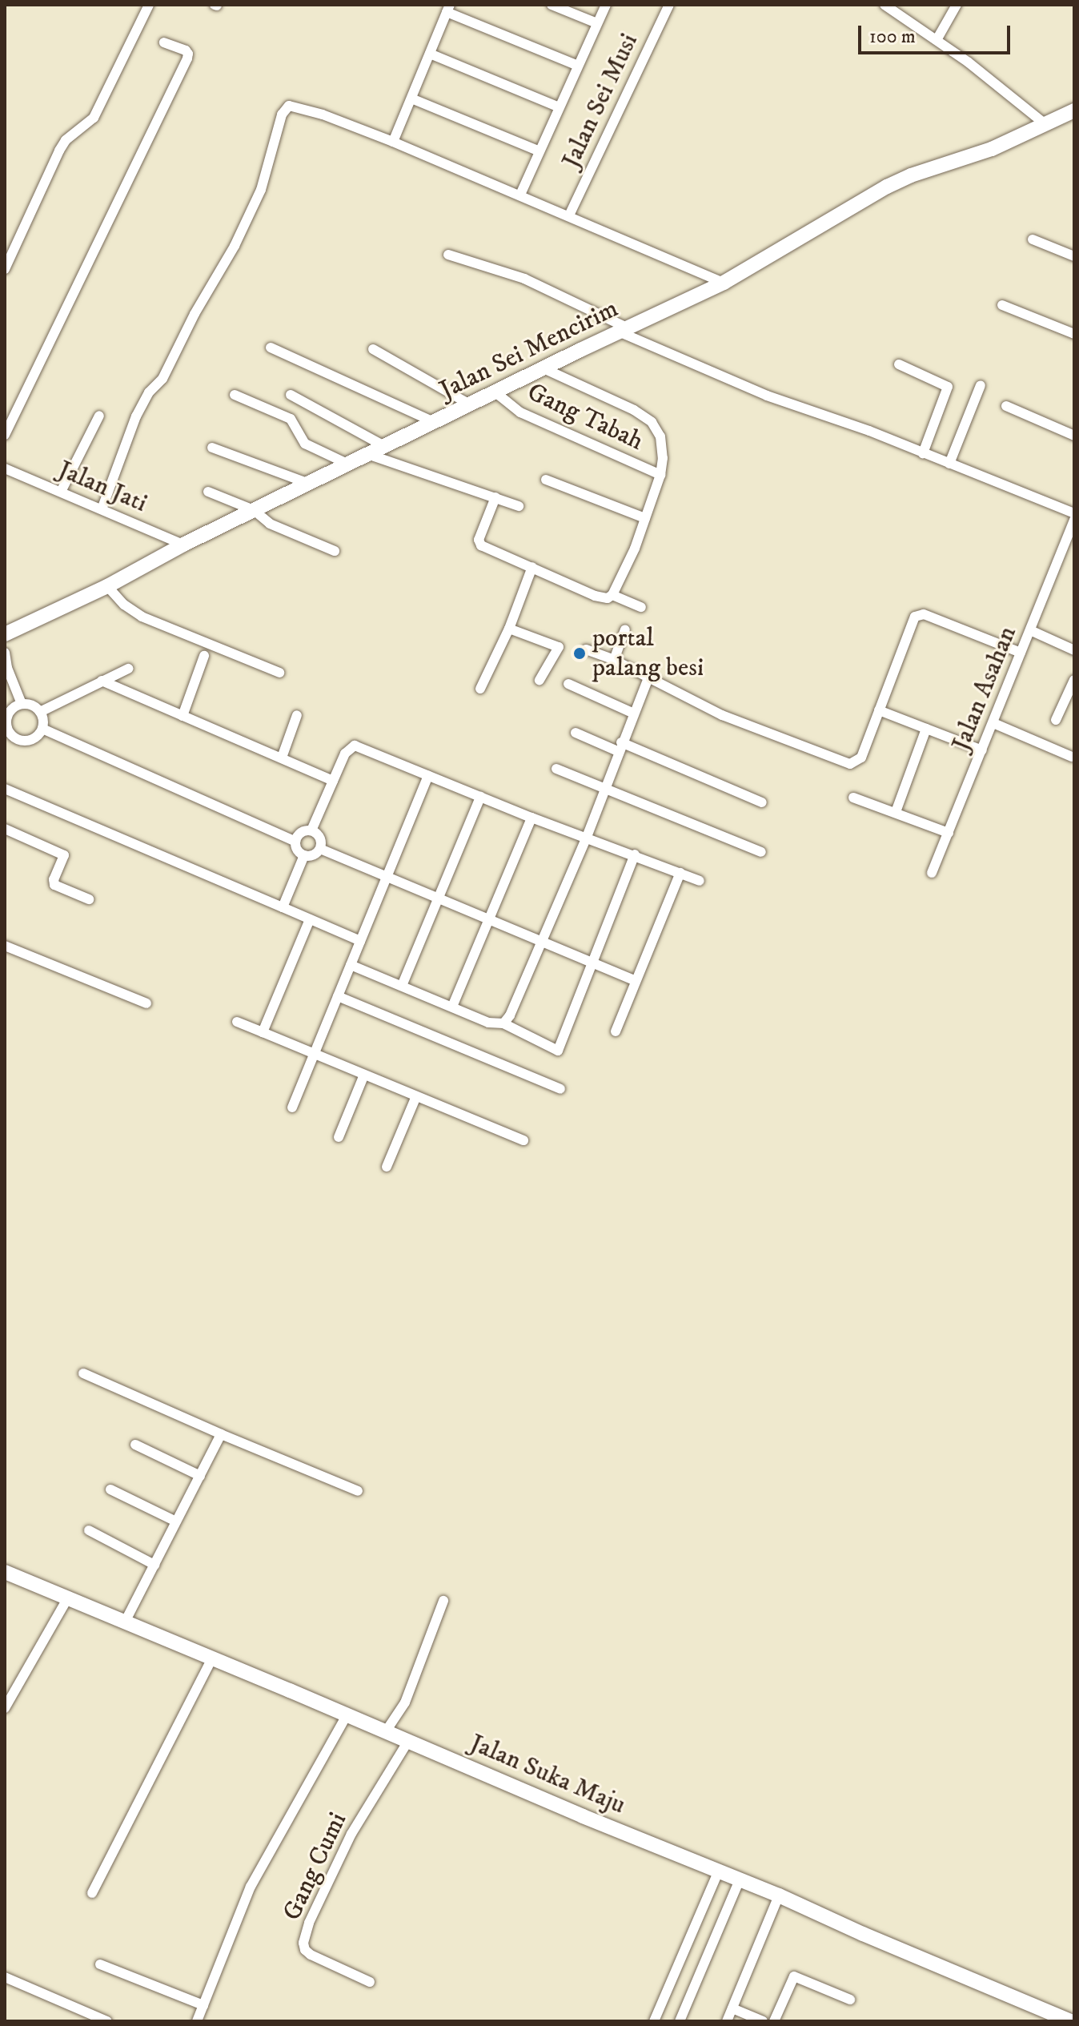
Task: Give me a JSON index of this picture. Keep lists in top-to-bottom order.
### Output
{
  "streets": {
    "street": [
      "Jalan Sei Musi",
      "Jalan Sei Mencirim",
      "Gang Tabah",
      "Jalan Jati",
      "Jalan Asahan",
      "Jalan Suka Maju",
      "Gang Cumi"
    ]
  },
  "crossings": [
    ["Jalan Sei Mencirim", "Gang Tabah"],
    ["Jalan Sei Mencirim", "Jalan Jati"],
    ["Jalan Suka Maju", "Gang Cumi"]
  ],
  "places": ["portal palang besi"],
  "scale_bar": "100 m"
}
